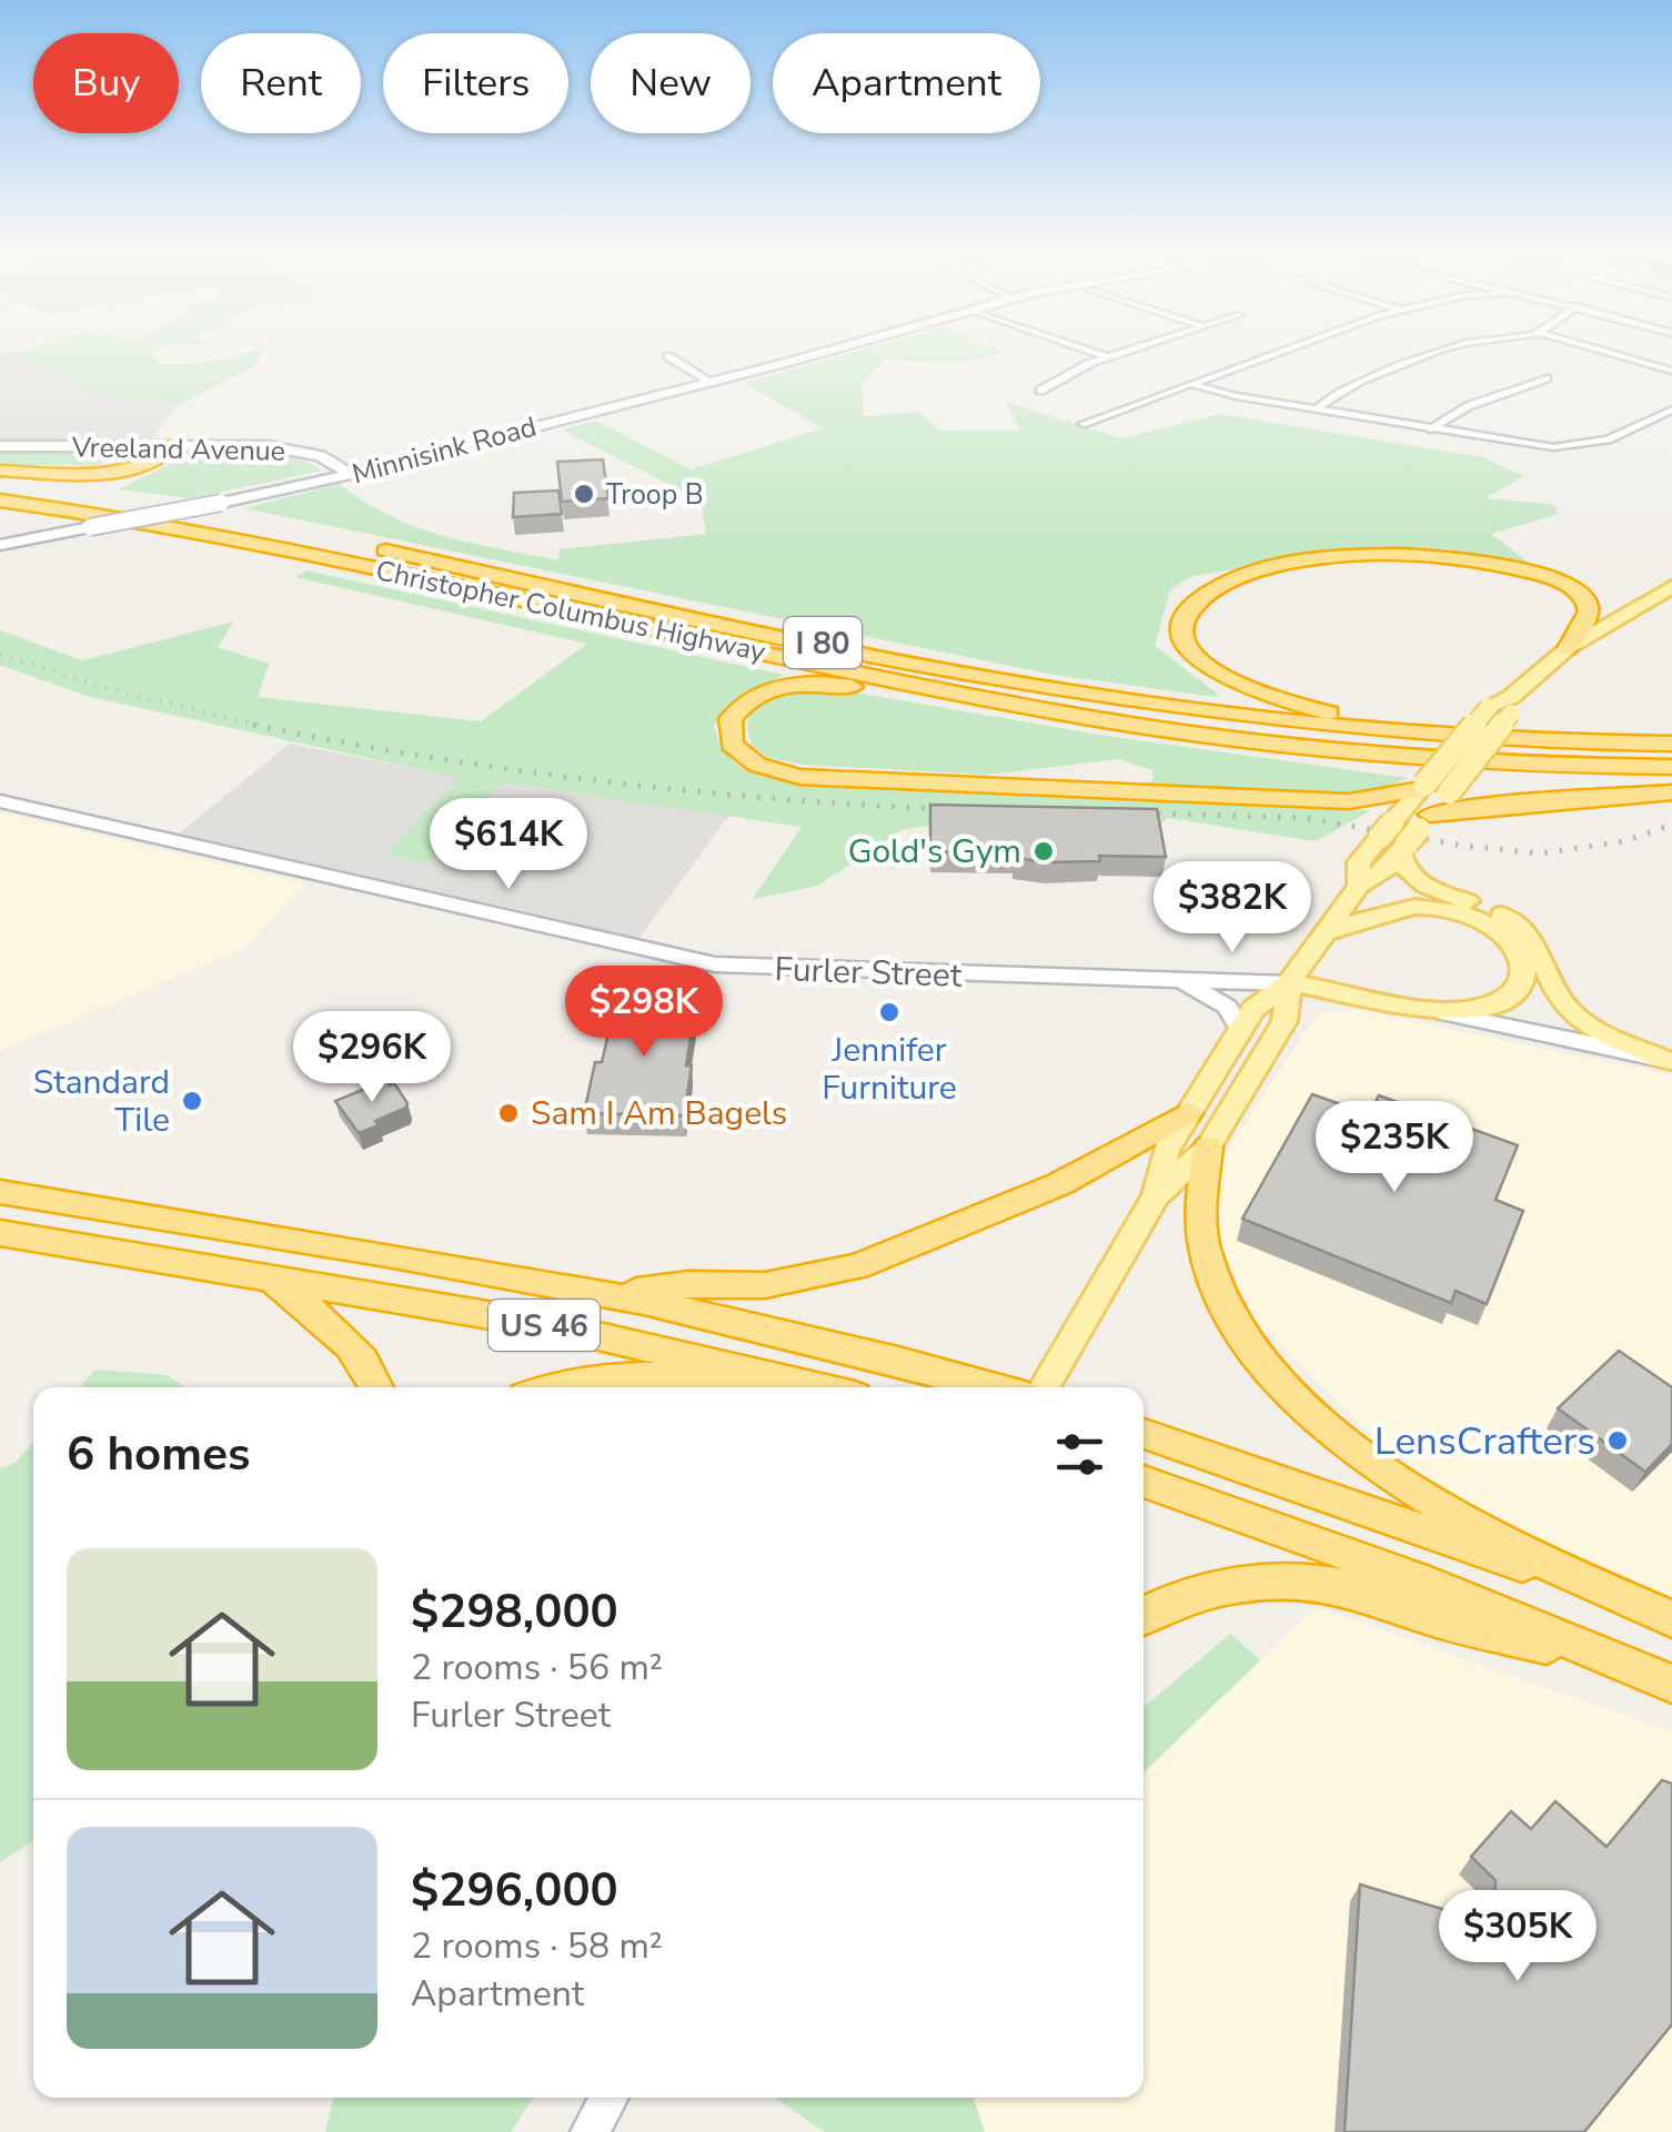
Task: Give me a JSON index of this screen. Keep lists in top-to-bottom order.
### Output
{
  "streets": {
    "highway": ["Christopher Columbus Highway", "I 80", "US 46"],
    "street": ["Vreeland Avenue", "Minnisink Road", "Furler Street"]
  },
  "crossings": [
    ["Vreeland Avenue", "Minnisink Road"]
  ],
  "places": [
    "Troop B",
    "Gold's Gym",
    "Jennifer Furniture",
    "Standard Tile",
    "Sam I Am Bagels",
    "LensCrafters"
  ],
  "page": {
    "chip": [
      "Buy",
      "Rent",
      "Filters",
      "New",
      "Apartment"
    ],
    "price": [
      "$614K",
      "$382K",
      "$298K",
      "$296K",
      "$235K",
      "$305K"
    ],
    "heading": "6 homes",
    "list": [
      {
        "name": "$298,000",
        "note": "2 rooms · 56 m² · Furler Street"
      },
      {
        "name": "$296,000",
        "note": "2 rooms · 58 m² · Apartment"
      }
    ]
  }
}
